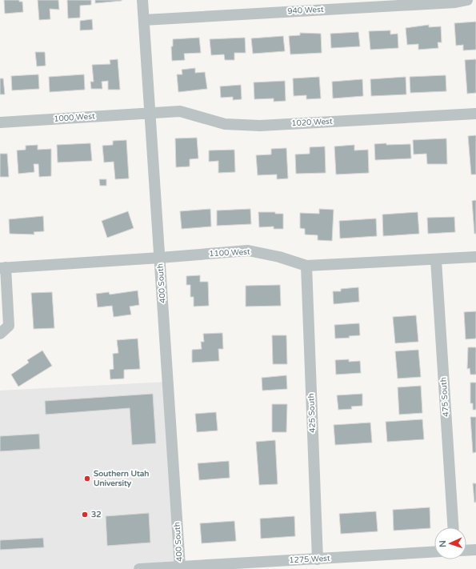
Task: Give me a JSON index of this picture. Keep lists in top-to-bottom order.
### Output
{
  "streets": {
    "street": [
      "940 West",
      "1000 West",
      "1020 West",
      "1100 West",
      "400 South",
      "475 South",
      "425 South",
      "1275 West"
    ]
  },
  "crossings": [
    ["940 West", "400 South"],
    ["1000 West", "1020 West"],
    ["1000 West", "400 South"],
    ["1020 West", "400 South"],
    ["1100 West", "400 South"],
    ["1100 West", "475 South"],
    ["1100 West", "425 South"],
    ["400 South", "1275 West"],
    ["425 South", "1275 West"]
  ],
  "places": ["Southern Utah University", "32"],
  "north": "left"
}
